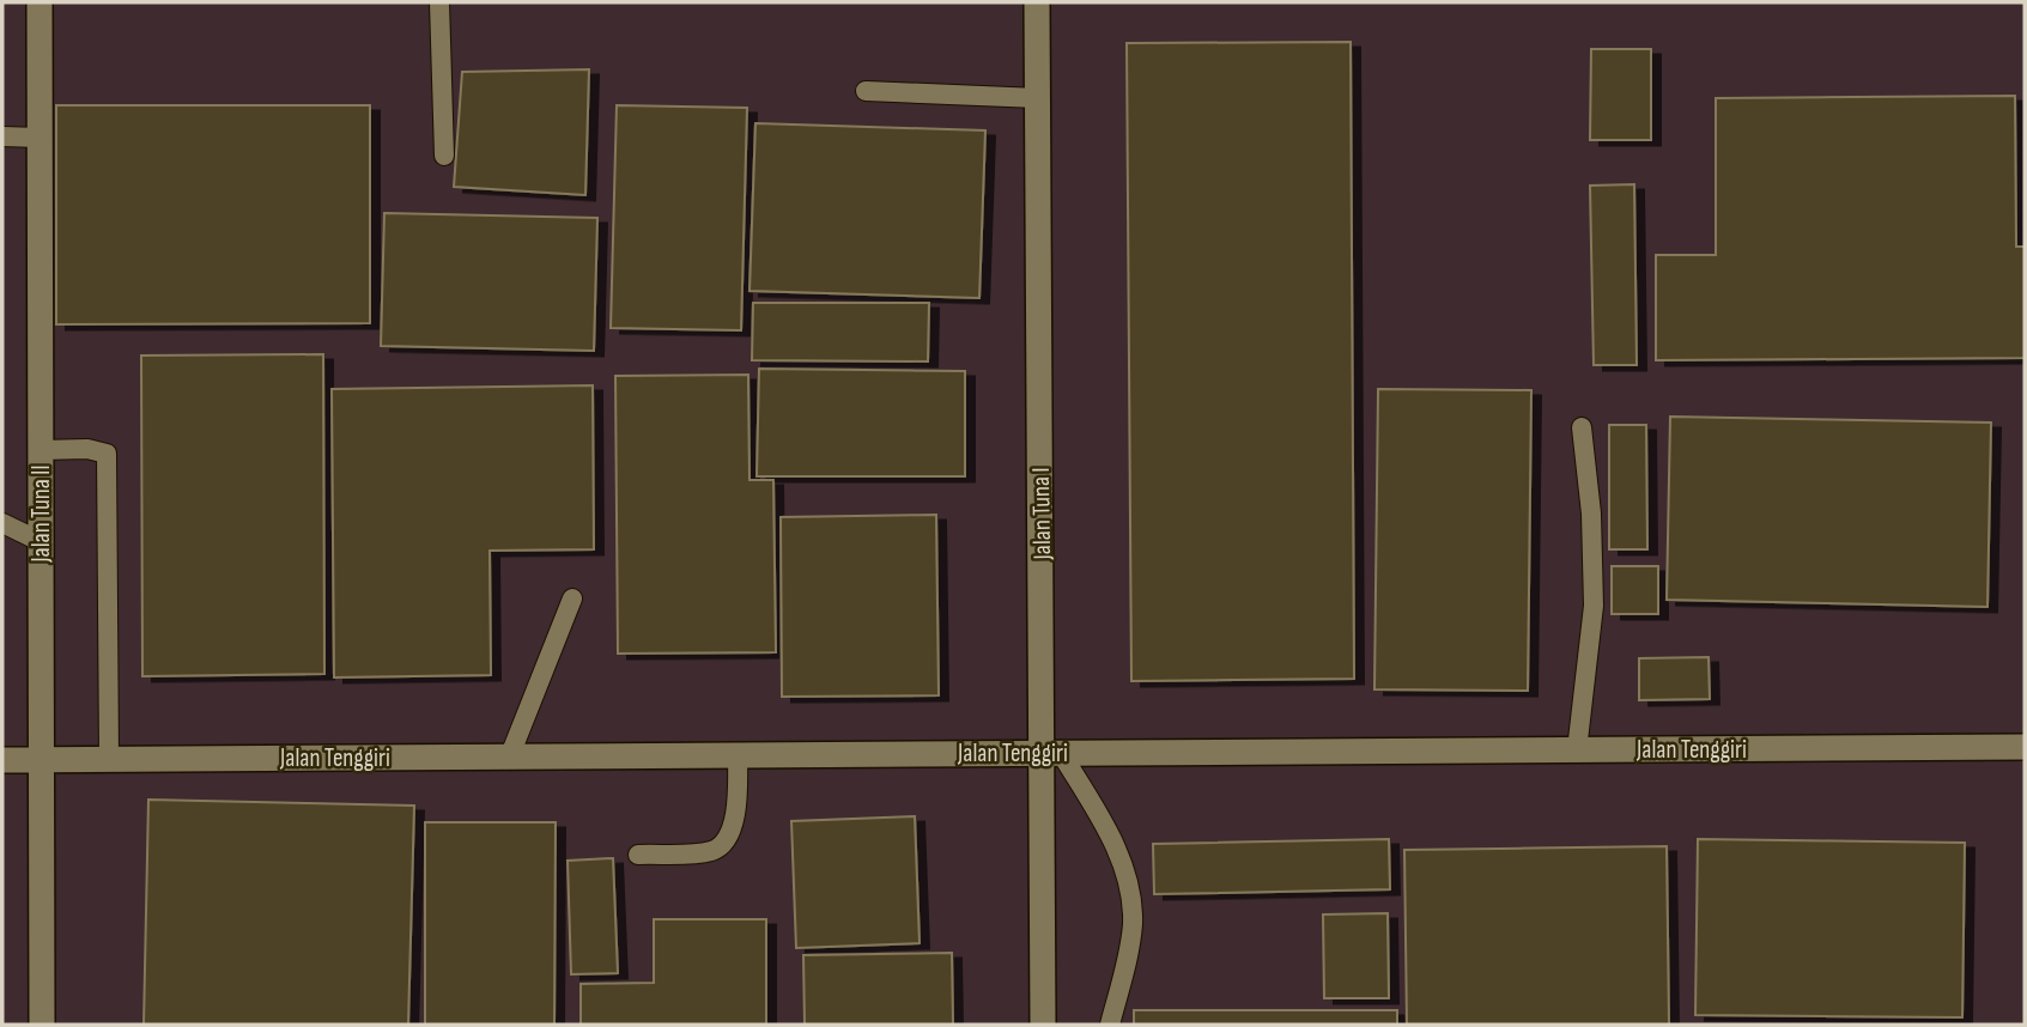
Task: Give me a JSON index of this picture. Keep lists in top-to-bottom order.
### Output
{
  "streets": {
    "street": ["Jalan Tuna II", "Jalan Tuna I", "Jalan Tenggiri"]
  },
  "crossings": [
    ["Jalan Tuna II", "Jalan Tenggiri"],
    ["Jalan Tuna I", "Jalan Tenggiri"]
  ]
}
